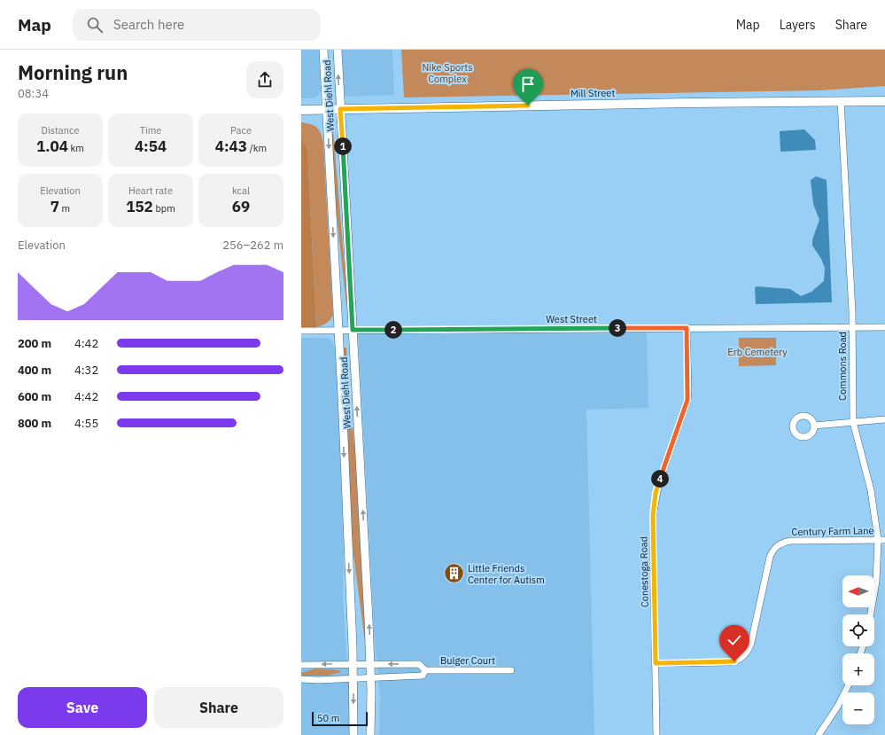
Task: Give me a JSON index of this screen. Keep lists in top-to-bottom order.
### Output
{
  "streets": {
    "main road": ["Mill Street"],
    "street": [
      "West Diehl Road",
      "West Street",
      "Commons Road",
      "Century Farm Lane",
      "Conestoga Road",
      "Bulger Court"
    ]
  },
  "crossings": [
    ["Mill Street", "West Diehl Road"],
    ["Mill Street", "Commons Road"],
    ["West Diehl Road", "West Street"],
    ["West Diehl Road", "Bulger Court"],
    ["West Street", "Commons Road"],
    ["West Street", "Conestoga Road"],
    ["Commons Road", "Century Farm Lane"],
    ["Century Farm Lane", "Conestoga Road"]
  ],
  "parks": ["Nike Sports Complex", "Erb Cemetery"],
  "places": {
    "building": ["Little Friends Center for Autism"]
  },
  "scale_bar": "50 m",
  "north": "left",
  "page": {
    "header": "Map",
    "search": "Search here",
    "nav": ["Map", "Layers", "Share"],
    "heading": ["Morning run", "08:34"],
    "stats": [
      ["Distance", "1.04 km"],
      ["Time", "4:54"],
      ["Pace", "4:43 /km"],
      ["Elevation", "7 m"],
      ["Heart rate", "152 bpm"],
      ["kcal", "69"]
    ],
    "pins": [
      "1",
      "3",
      "2",
      "4"
    ],
    "chart": ["Elevation", "256–262 m"],
    "list": [
      {
        "name": "200 m",
        "note": "4:42"
      },
      {
        "name": "400 m",
        "note": "4:32"
      },
      {
        "name": "600 m",
        "note": "4:42"
      },
      {
        "name": "800 m",
        "note": "4:55"
      }
    ],
    "map_buttons": ["+", "−"],
    "buttons": ["Save", "Share"],
    "scale": "50 m"
  }
}
